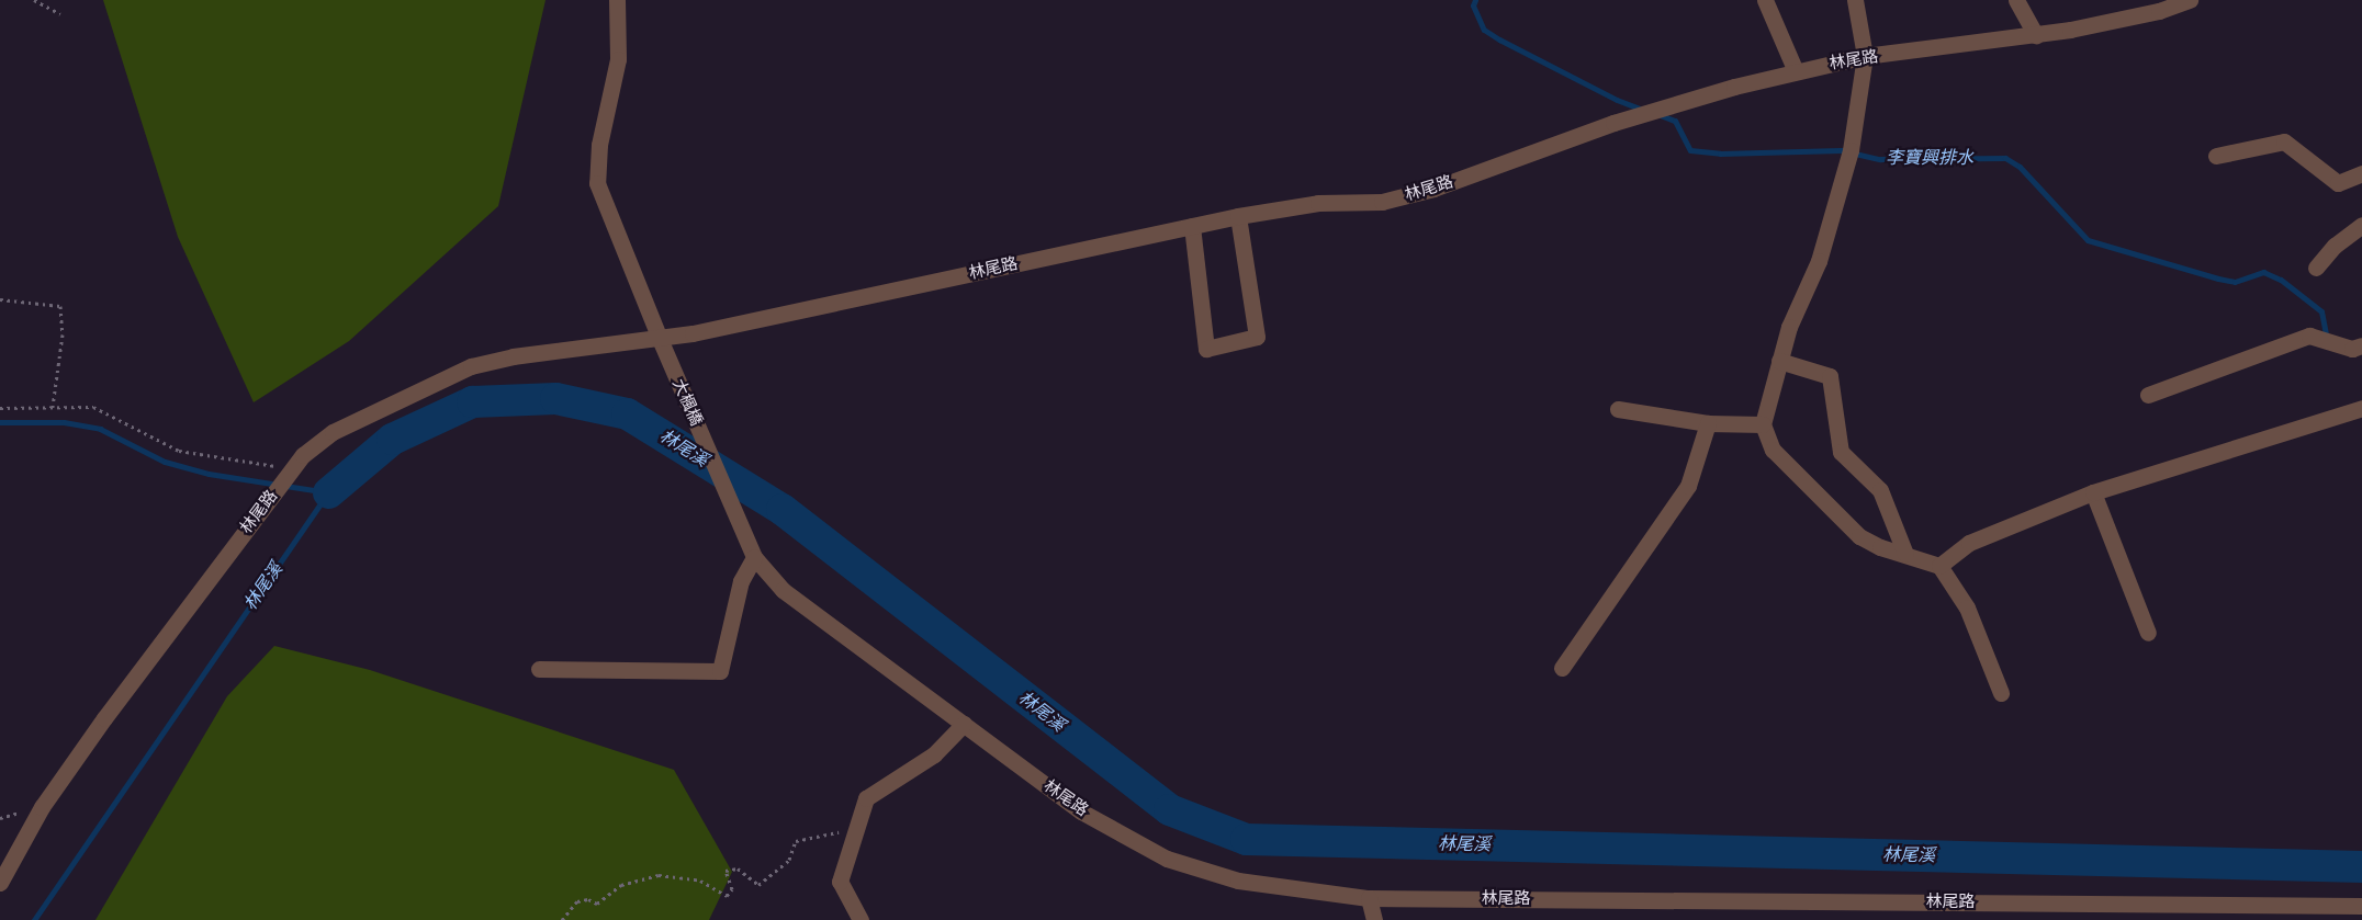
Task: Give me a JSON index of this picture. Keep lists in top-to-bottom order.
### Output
{
  "streets": {
    "street": ["林尾路", "大楓橋"]
  },
  "crossings": [
    ["林尾路", "大楓橋"]
  ],
  "water": ["李寶興排水", "林尾溪"]
}
